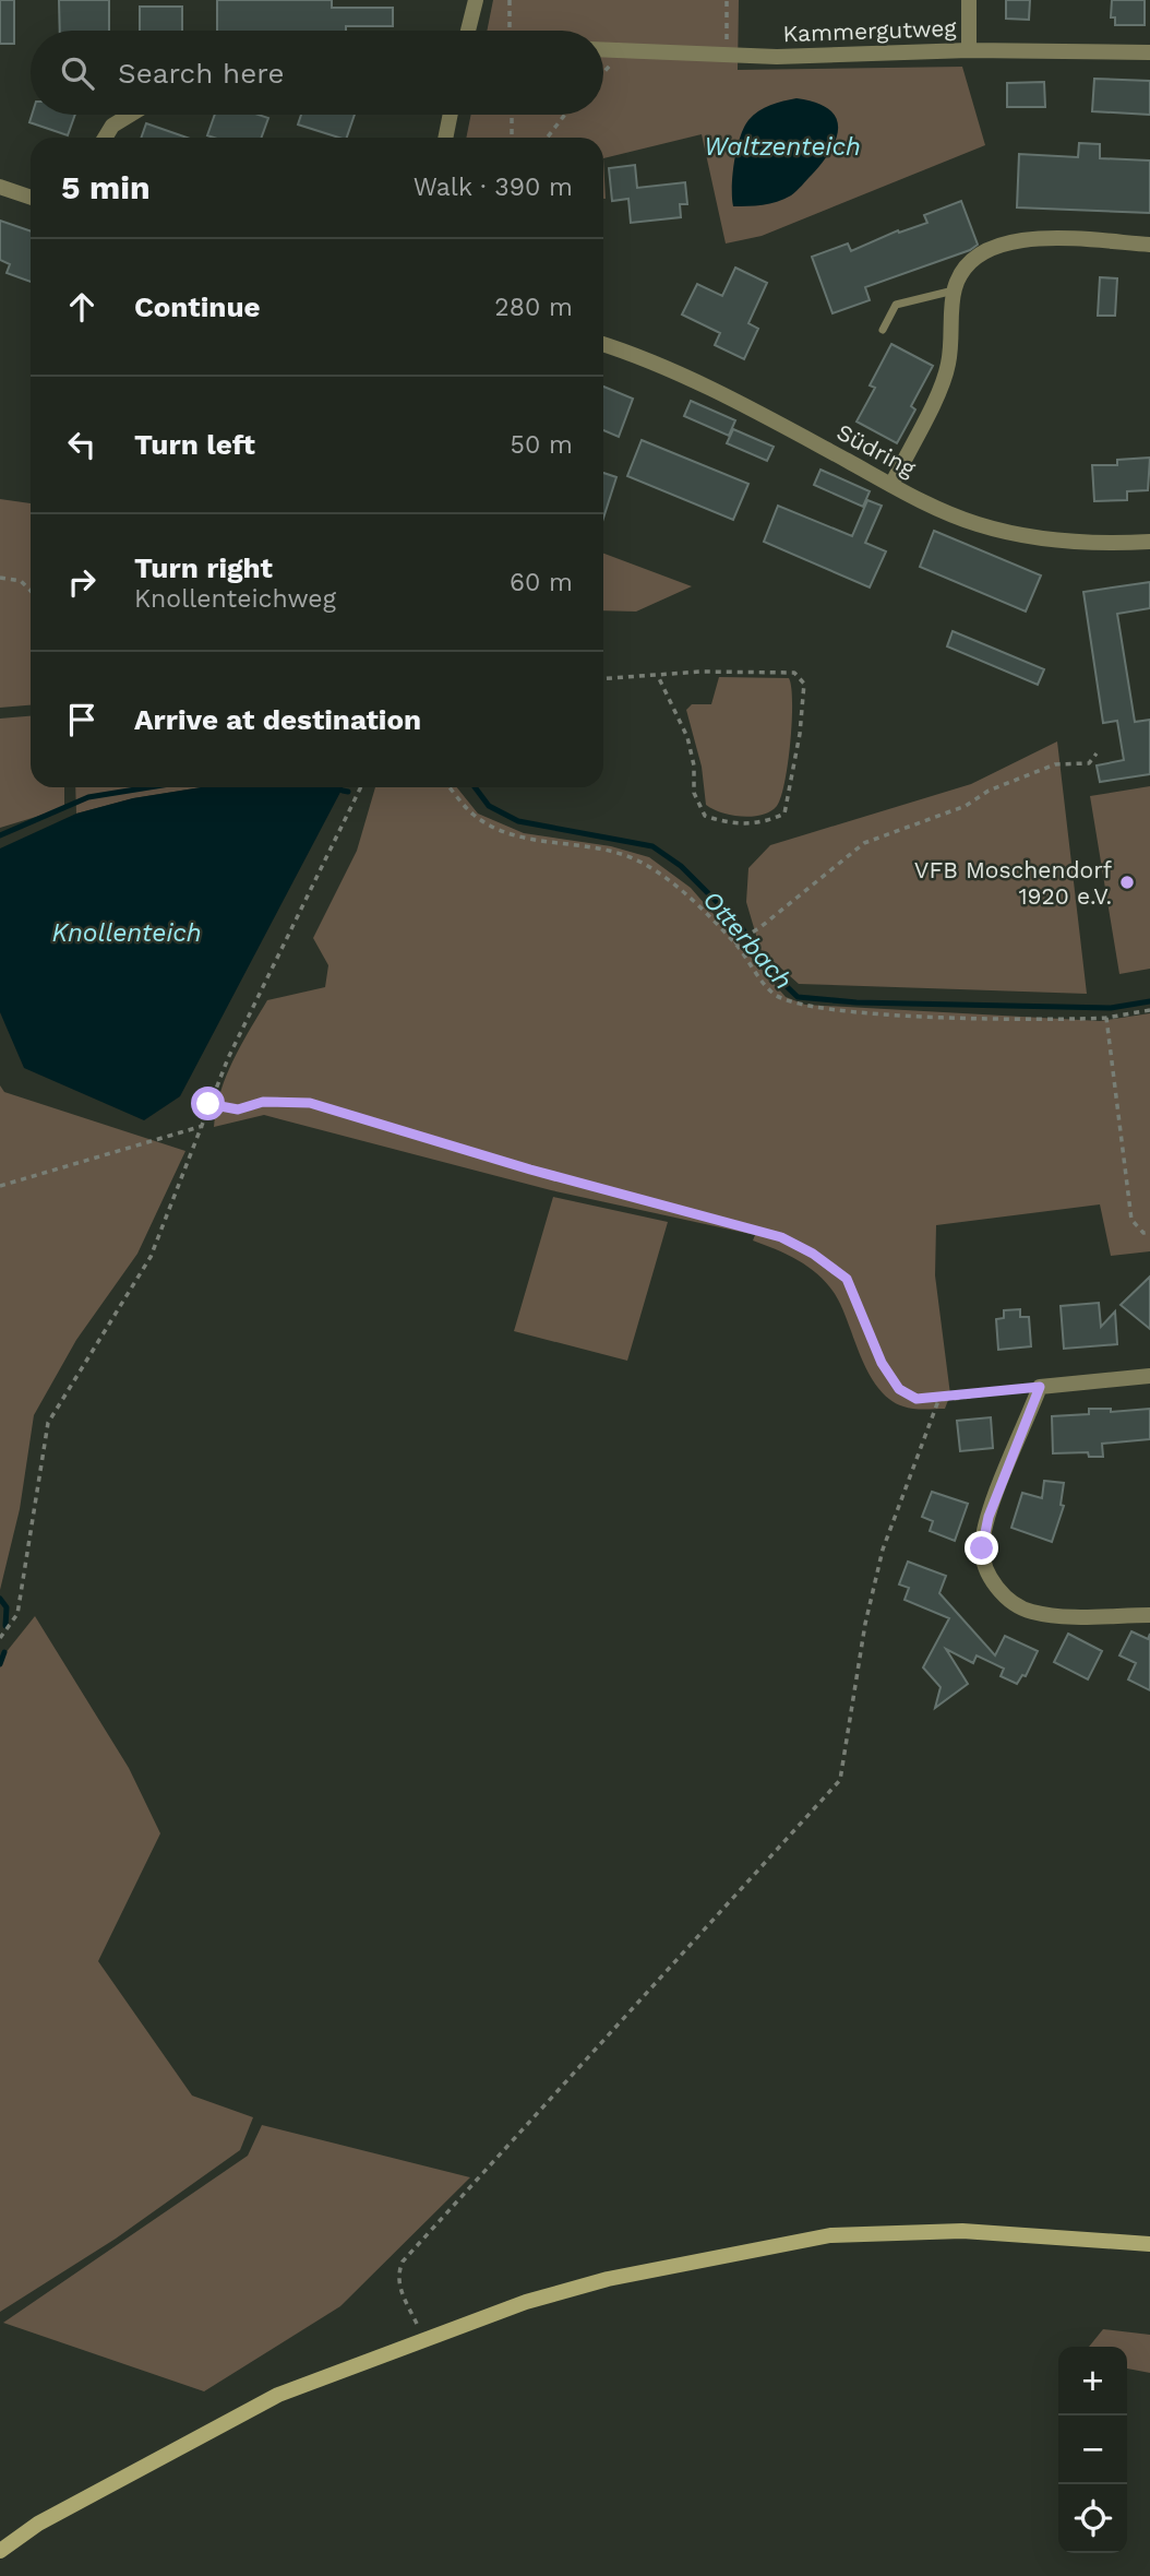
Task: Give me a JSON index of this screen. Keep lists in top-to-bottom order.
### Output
{
  "streets": {
    "street": ["Kammergutweg", "Südring"]
  },
  "water": ["Waltzenteich", "Knollenteich", "Otterbach"],
  "places": ["VFB Moschendorf 1920 e.V."],
  "page": {
    "search": "Search here",
    "heading": ["5 min", "Walk · 390 m"],
    "list": [
      ["Continue", "280 m"],
      ["Turn left", "50 m"],
      ["Turn right", "Knollenteichweg", "60 m"],
      "Arrive at destination"
    ],
    "map_buttons": ["+", "−"]
  }
}
